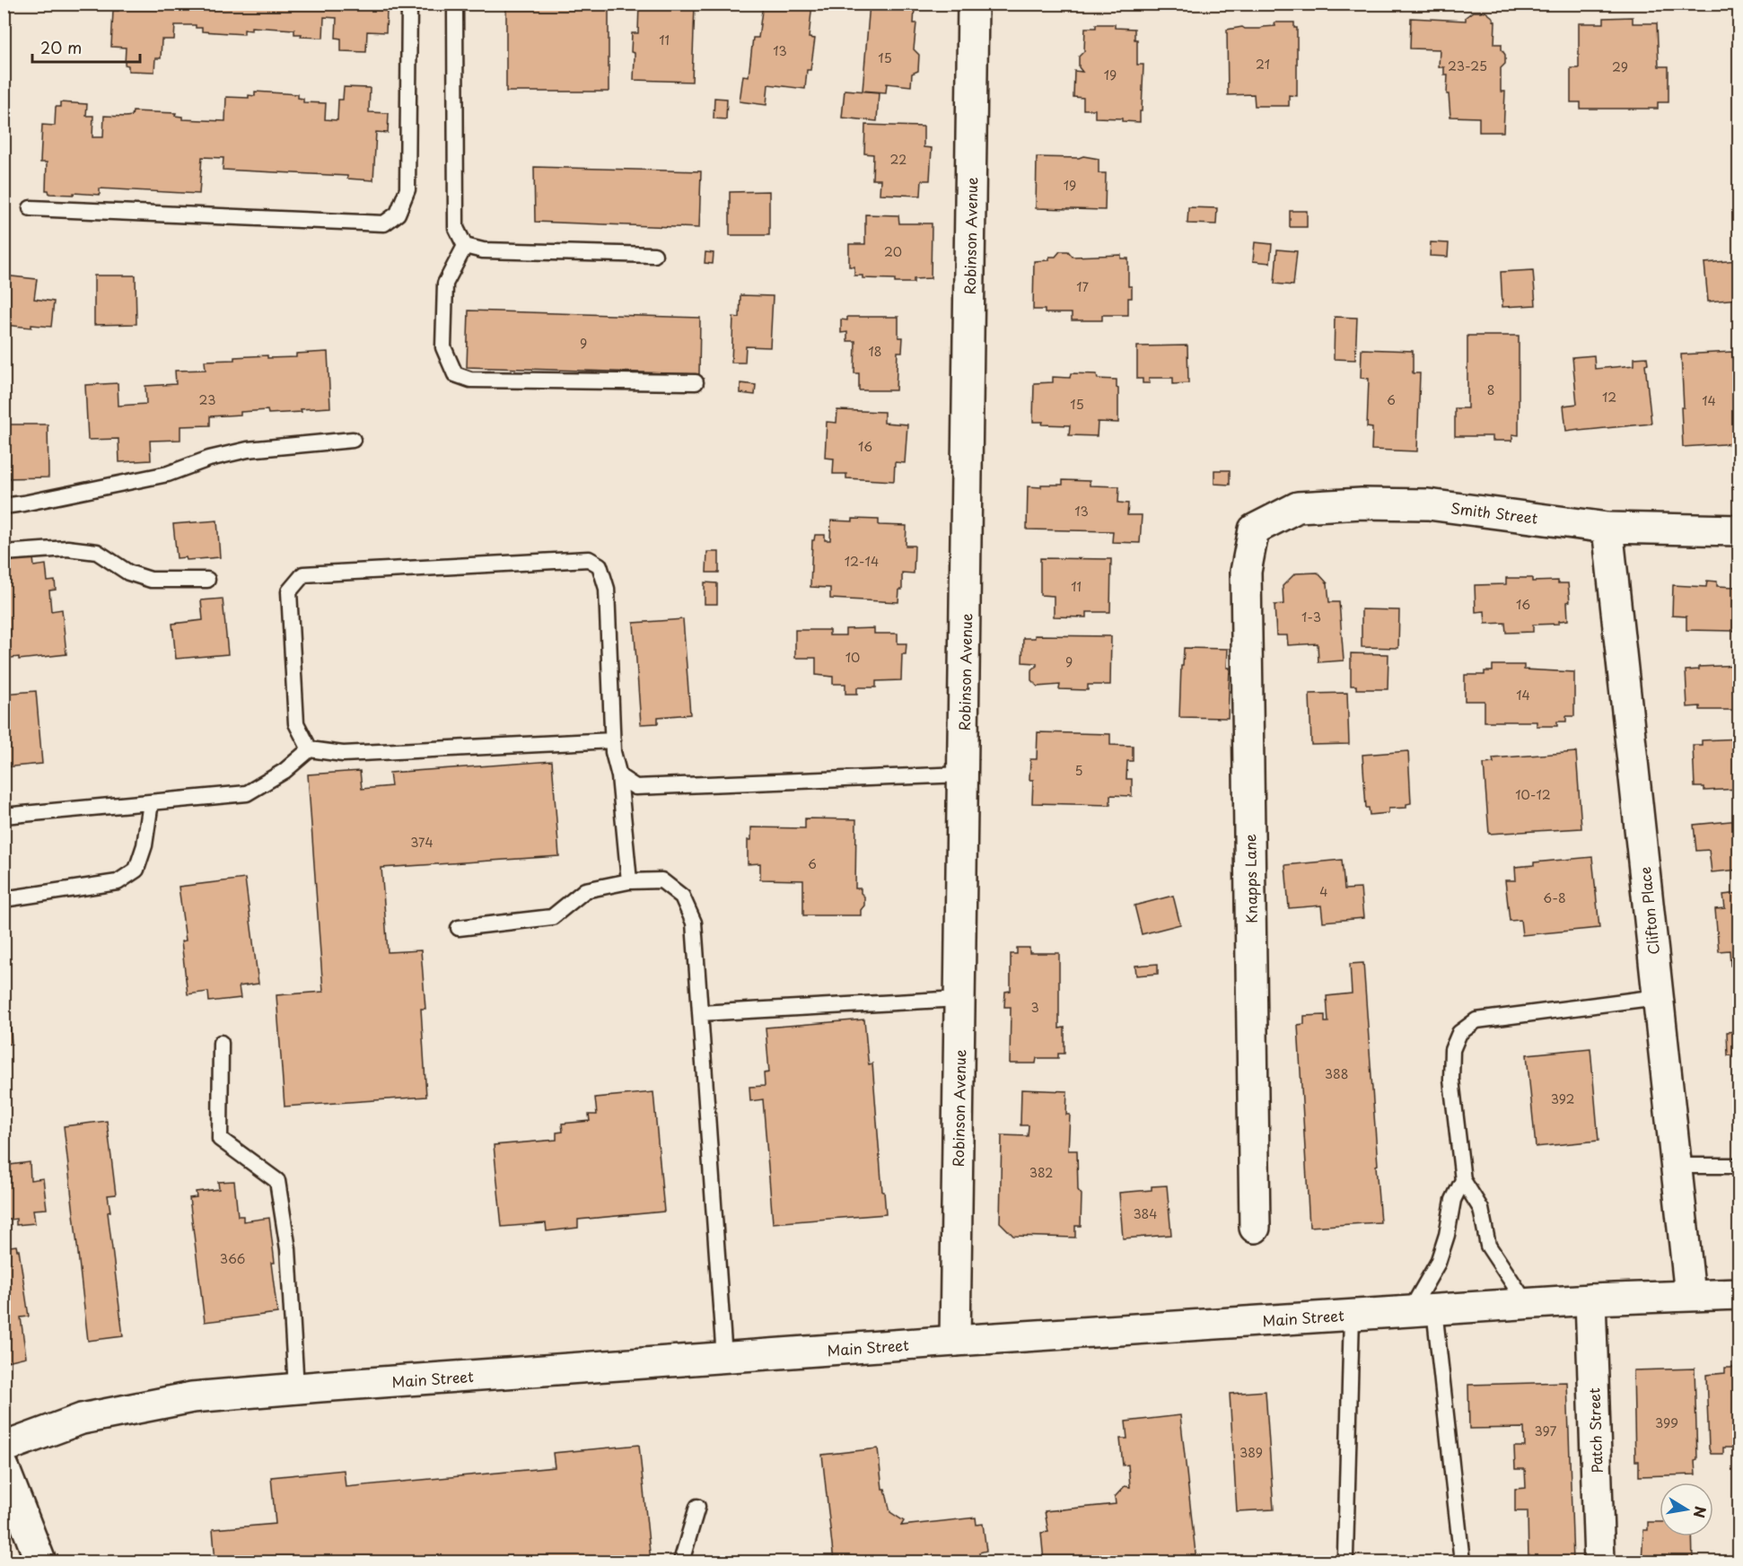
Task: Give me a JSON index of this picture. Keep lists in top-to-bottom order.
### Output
{
  "streets": {
    "street": [
      "Robinson Avenue",
      "Smith Street",
      "Knapps Lane",
      "Clifton Place",
      "Main Street",
      "Patch Street"
    ]
  },
  "crossings": [
    ["Robinson Avenue", "Main Street"],
    ["Smith Street", "Knapps Lane"],
    ["Smith Street", "Clifton Place"],
    ["Clifton Place", "Main Street"],
    ["Main Street", "Patch Street"]
  ],
  "house_numbers": [
    "11",
    "13",
    "15",
    "21",
    "23-25",
    "29",
    "19",
    "22",
    "19",
    "20",
    "17",
    "9",
    "18",
    "8",
    "12",
    "23",
    "6",
    "14",
    "15",
    "16",
    "13",
    "12-14",
    "11",
    "16",
    "1-3",
    "10",
    "9",
    "14",
    "5",
    "10-12",
    "374",
    "6",
    "4",
    "6-8",
    "3",
    "388",
    "392",
    "382",
    "384",
    "366",
    "399",
    "397",
    "389"
  ],
  "scale_bar": "20 m",
  "north": "right"
}
